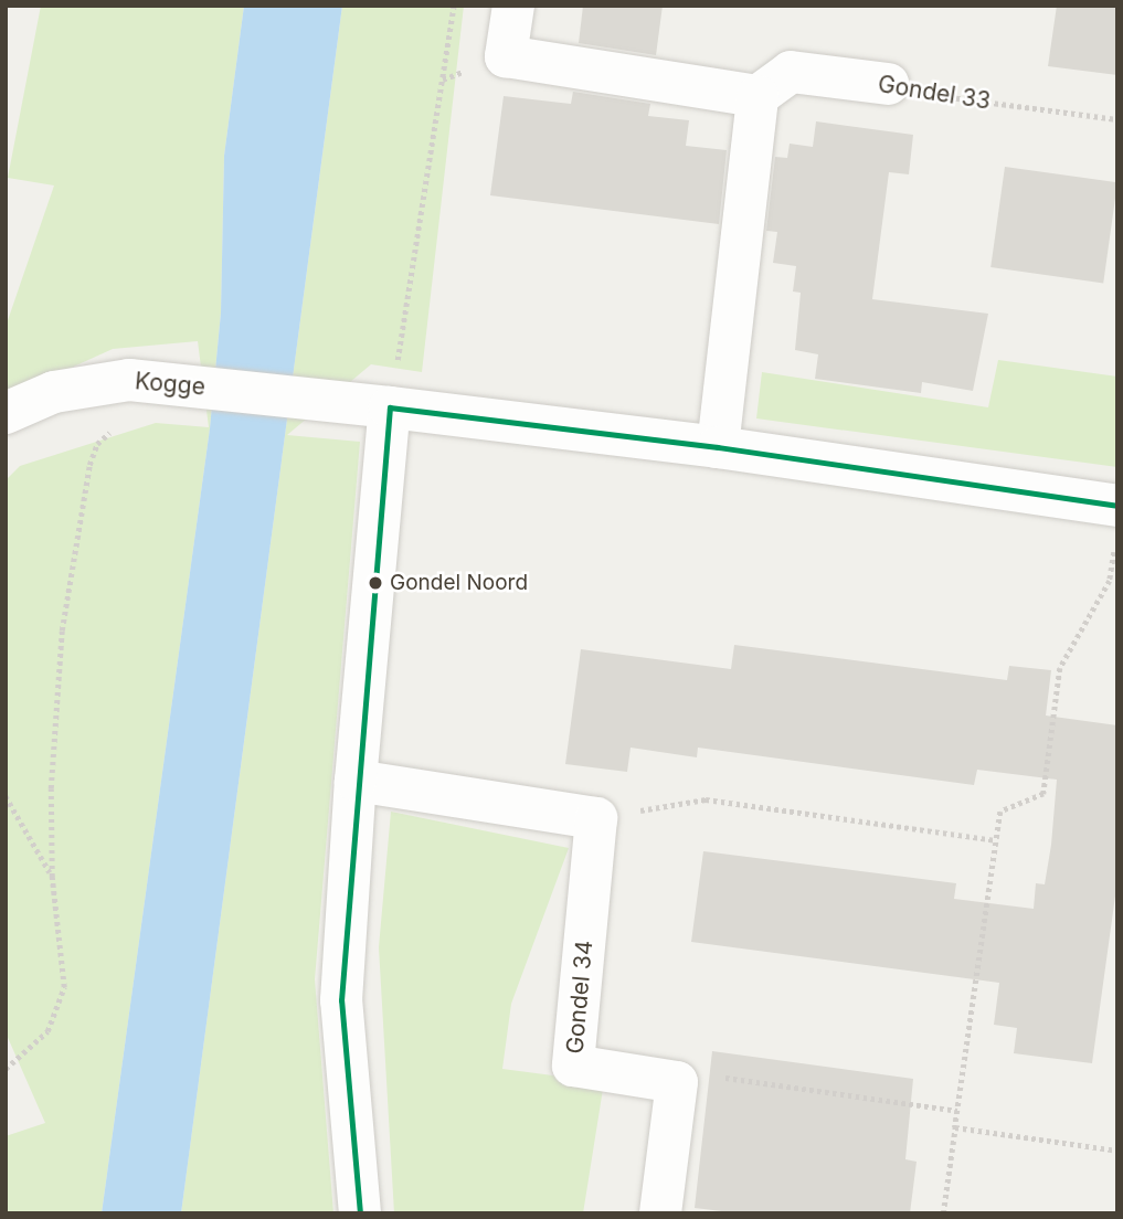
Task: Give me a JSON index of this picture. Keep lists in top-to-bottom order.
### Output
{
  "streets": {
    "street": ["Gondel 33", "Kogge", "Gondel 34"]
  },
  "places": ["Gondel Noord"]
}
